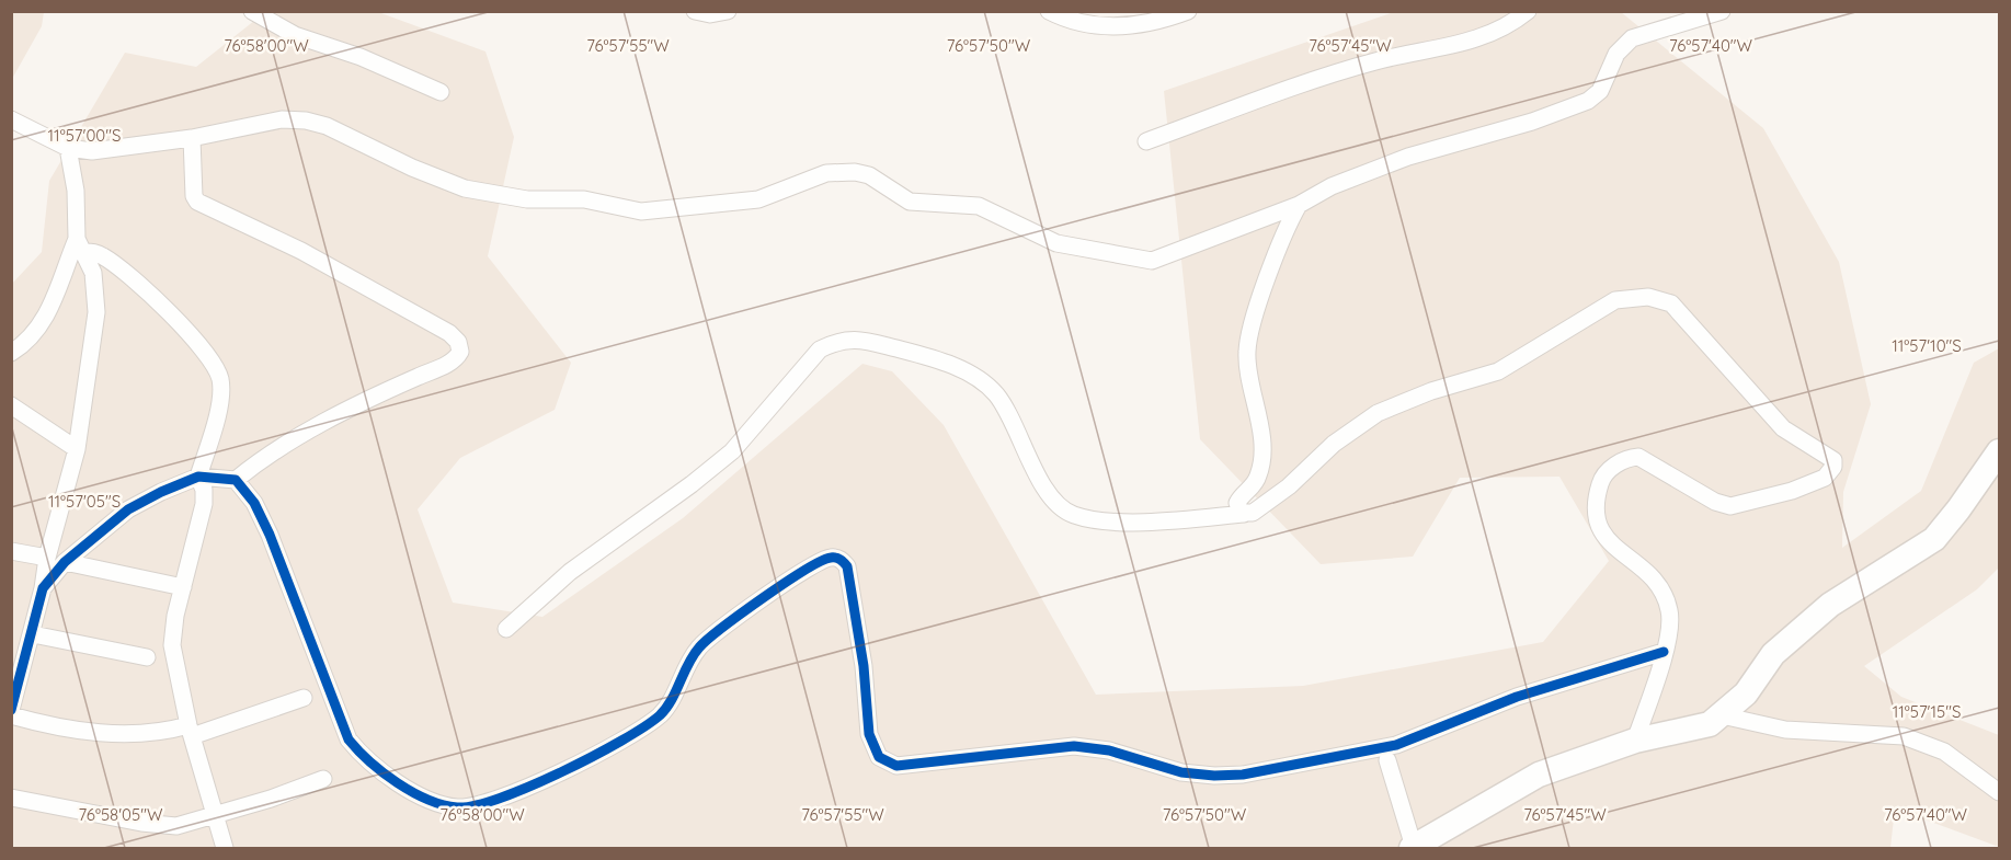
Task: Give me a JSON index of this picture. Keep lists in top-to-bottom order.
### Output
{
  "coordinates": [
    "76°58'00\"W",
    "76°57'55\"W",
    "76°57'50\"W",
    "76°57'45\"W",
    "76°57'40\"W",
    "11°57'00\"S",
    "11°57'10\"S",
    "11°57'05\"S",
    "11°57'15\"S",
    "76°58'05\"W"
  ]
}
